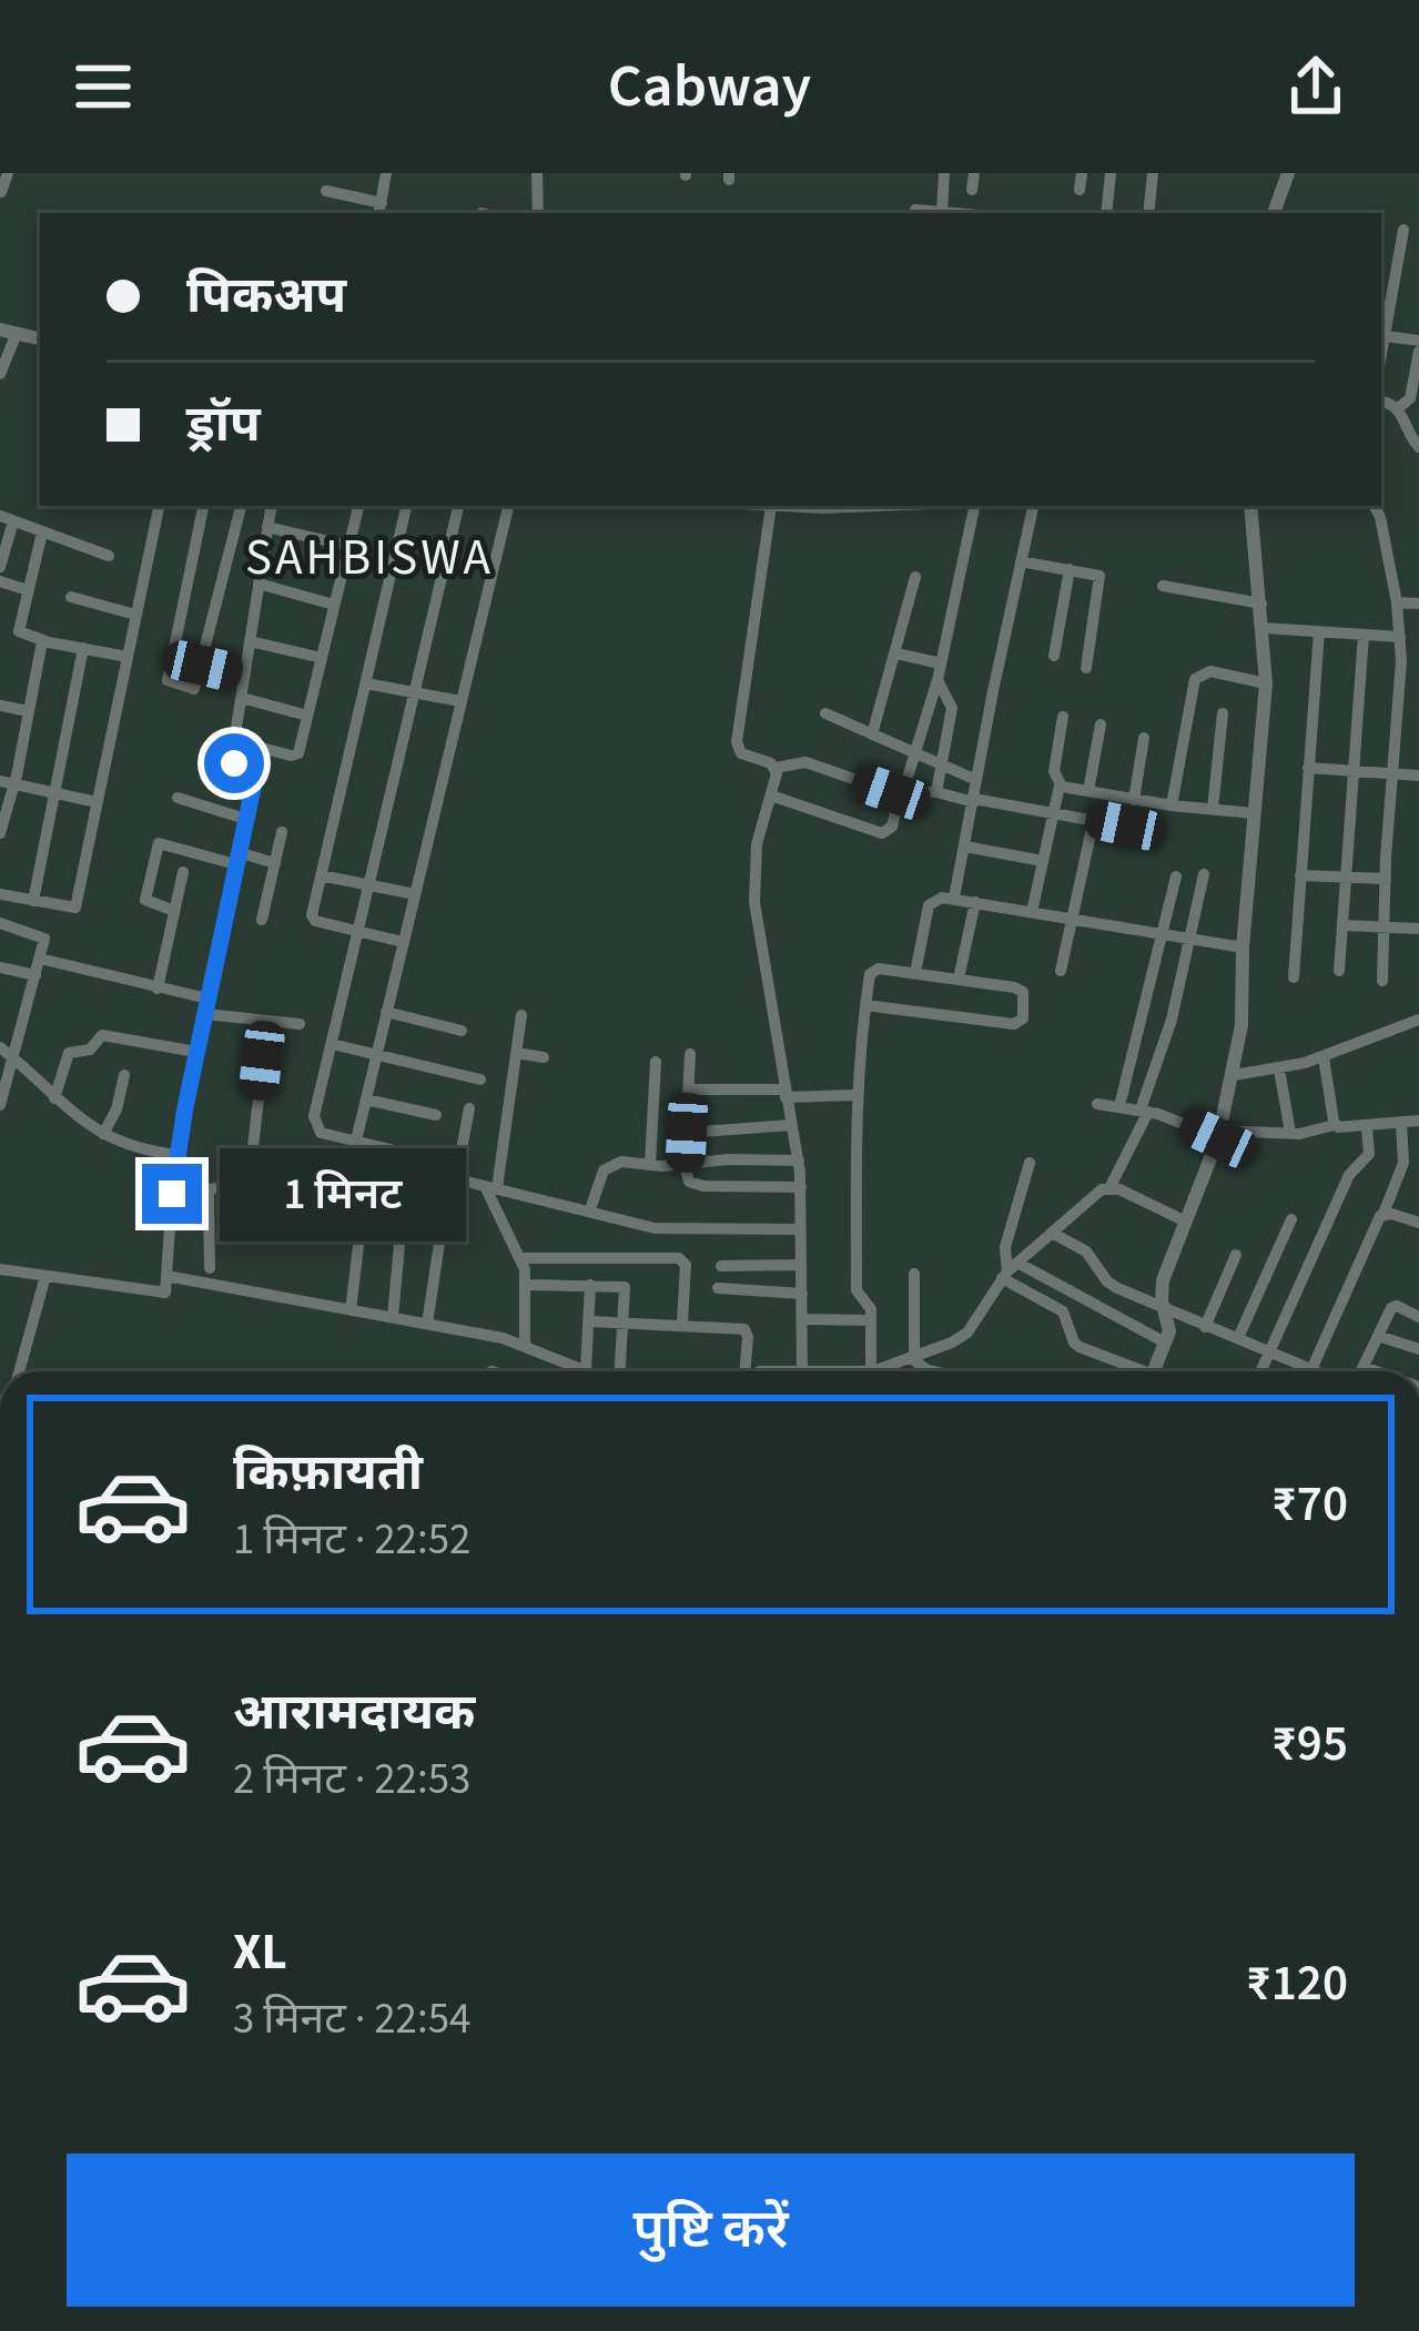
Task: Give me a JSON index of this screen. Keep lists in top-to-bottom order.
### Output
{
  "districts": ["SAHBISWA"],
  "page": {
    "header": "Cabway",
    "banner": ["पिकअप", "ड्रॉप"],
    "bubble": "1 मिनट",
    "list": [
      {
        "name": "किफ़ायती",
        "note": "1 मिनट · 22:52",
        "value": "₹70"
      },
      {
        "name": "आरामदायक",
        "note": "2 मिनट · 22:53",
        "value": "₹95"
      },
      {
        "name": "XL",
        "note": "3 मिनट · 22:54",
        "value": "₹120"
      }
    ],
    "buttons": "पुष्टि करें"
  }
}
